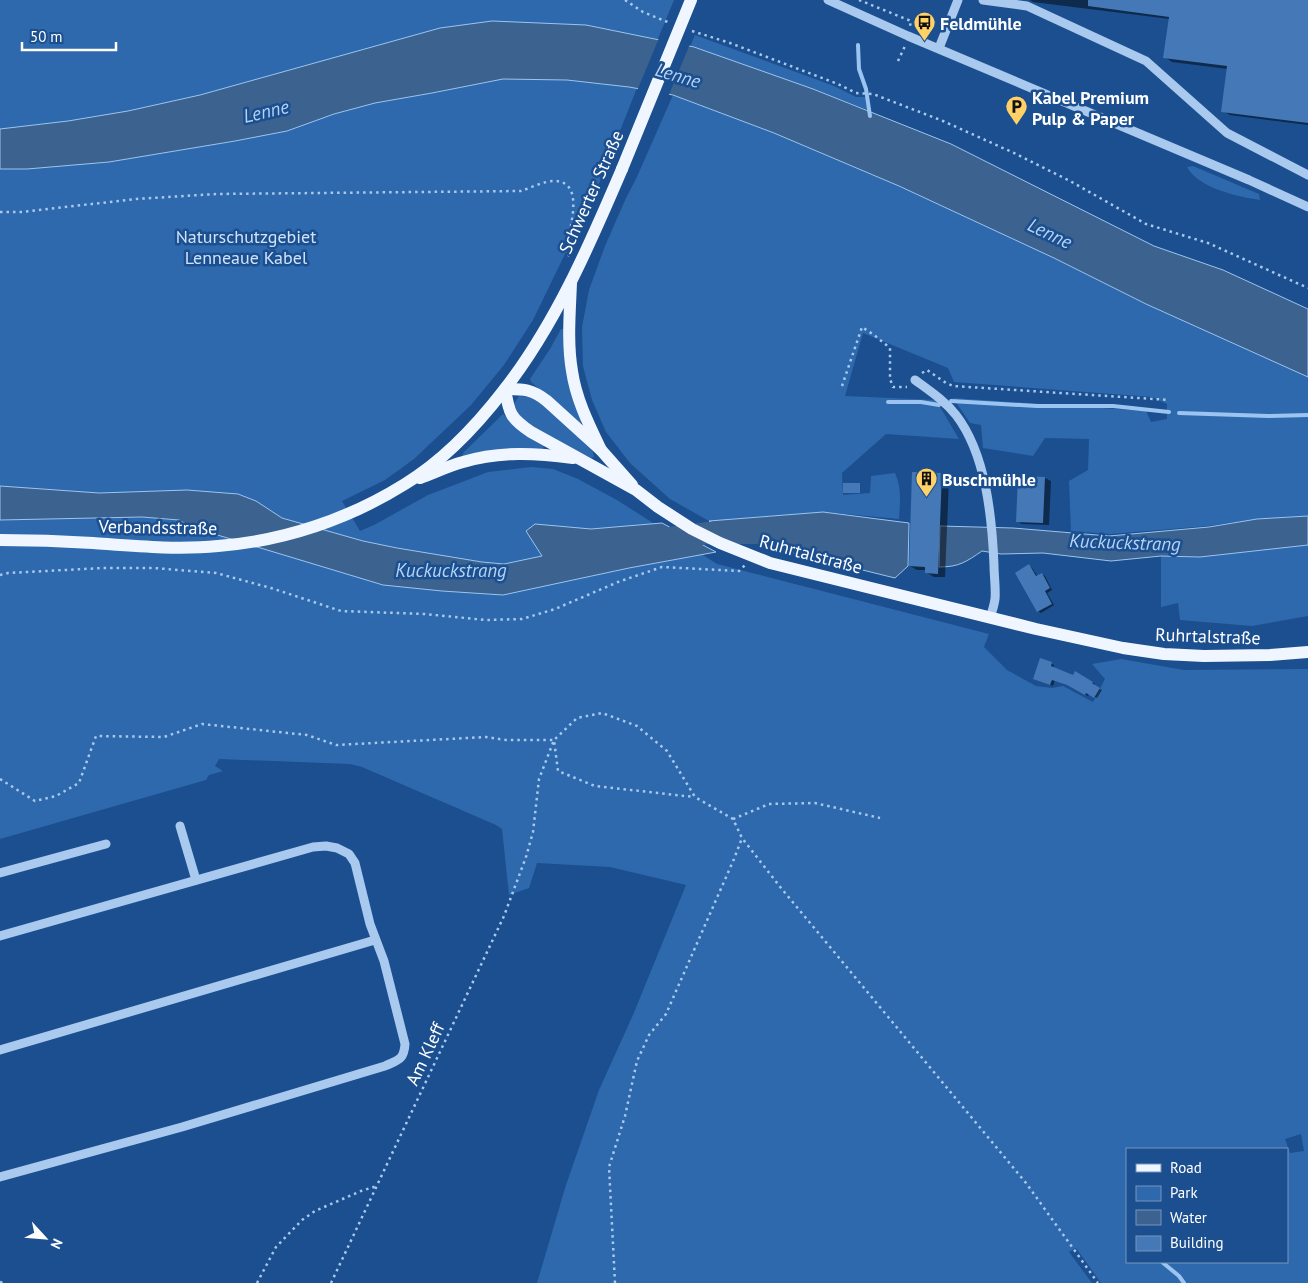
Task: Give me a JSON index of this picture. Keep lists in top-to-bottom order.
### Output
{
  "streets": {
    "main road": ["Schwerter Straße", "Verbandsstraße", "Ruhrtalstraße"],
    "path": ["Am Kleff"]
  },
  "crossings": [
    ["Schwerter Straße", "Verbandsstraße"],
    ["Schwerter Straße", "Ruhrtalstraße"],
    ["Verbandsstraße", "Ruhrtalstraße"]
  ],
  "water": ["Lenne", "Kuckuckstrang"],
  "parks": ["Naturschutzgebiet Lenneaue Kabel"],
  "places": {
    "bus stop": ["Feldmühle"],
    "parking": ["Kabel Premium Pulp & Paper"],
    "building": ["Buschmühle"]
  },
  "legend": [
    "Road",
    "Park",
    "Water",
    "Building"
  ],
  "scale_bar": "50 m",
  "north": "bottom right"
}
